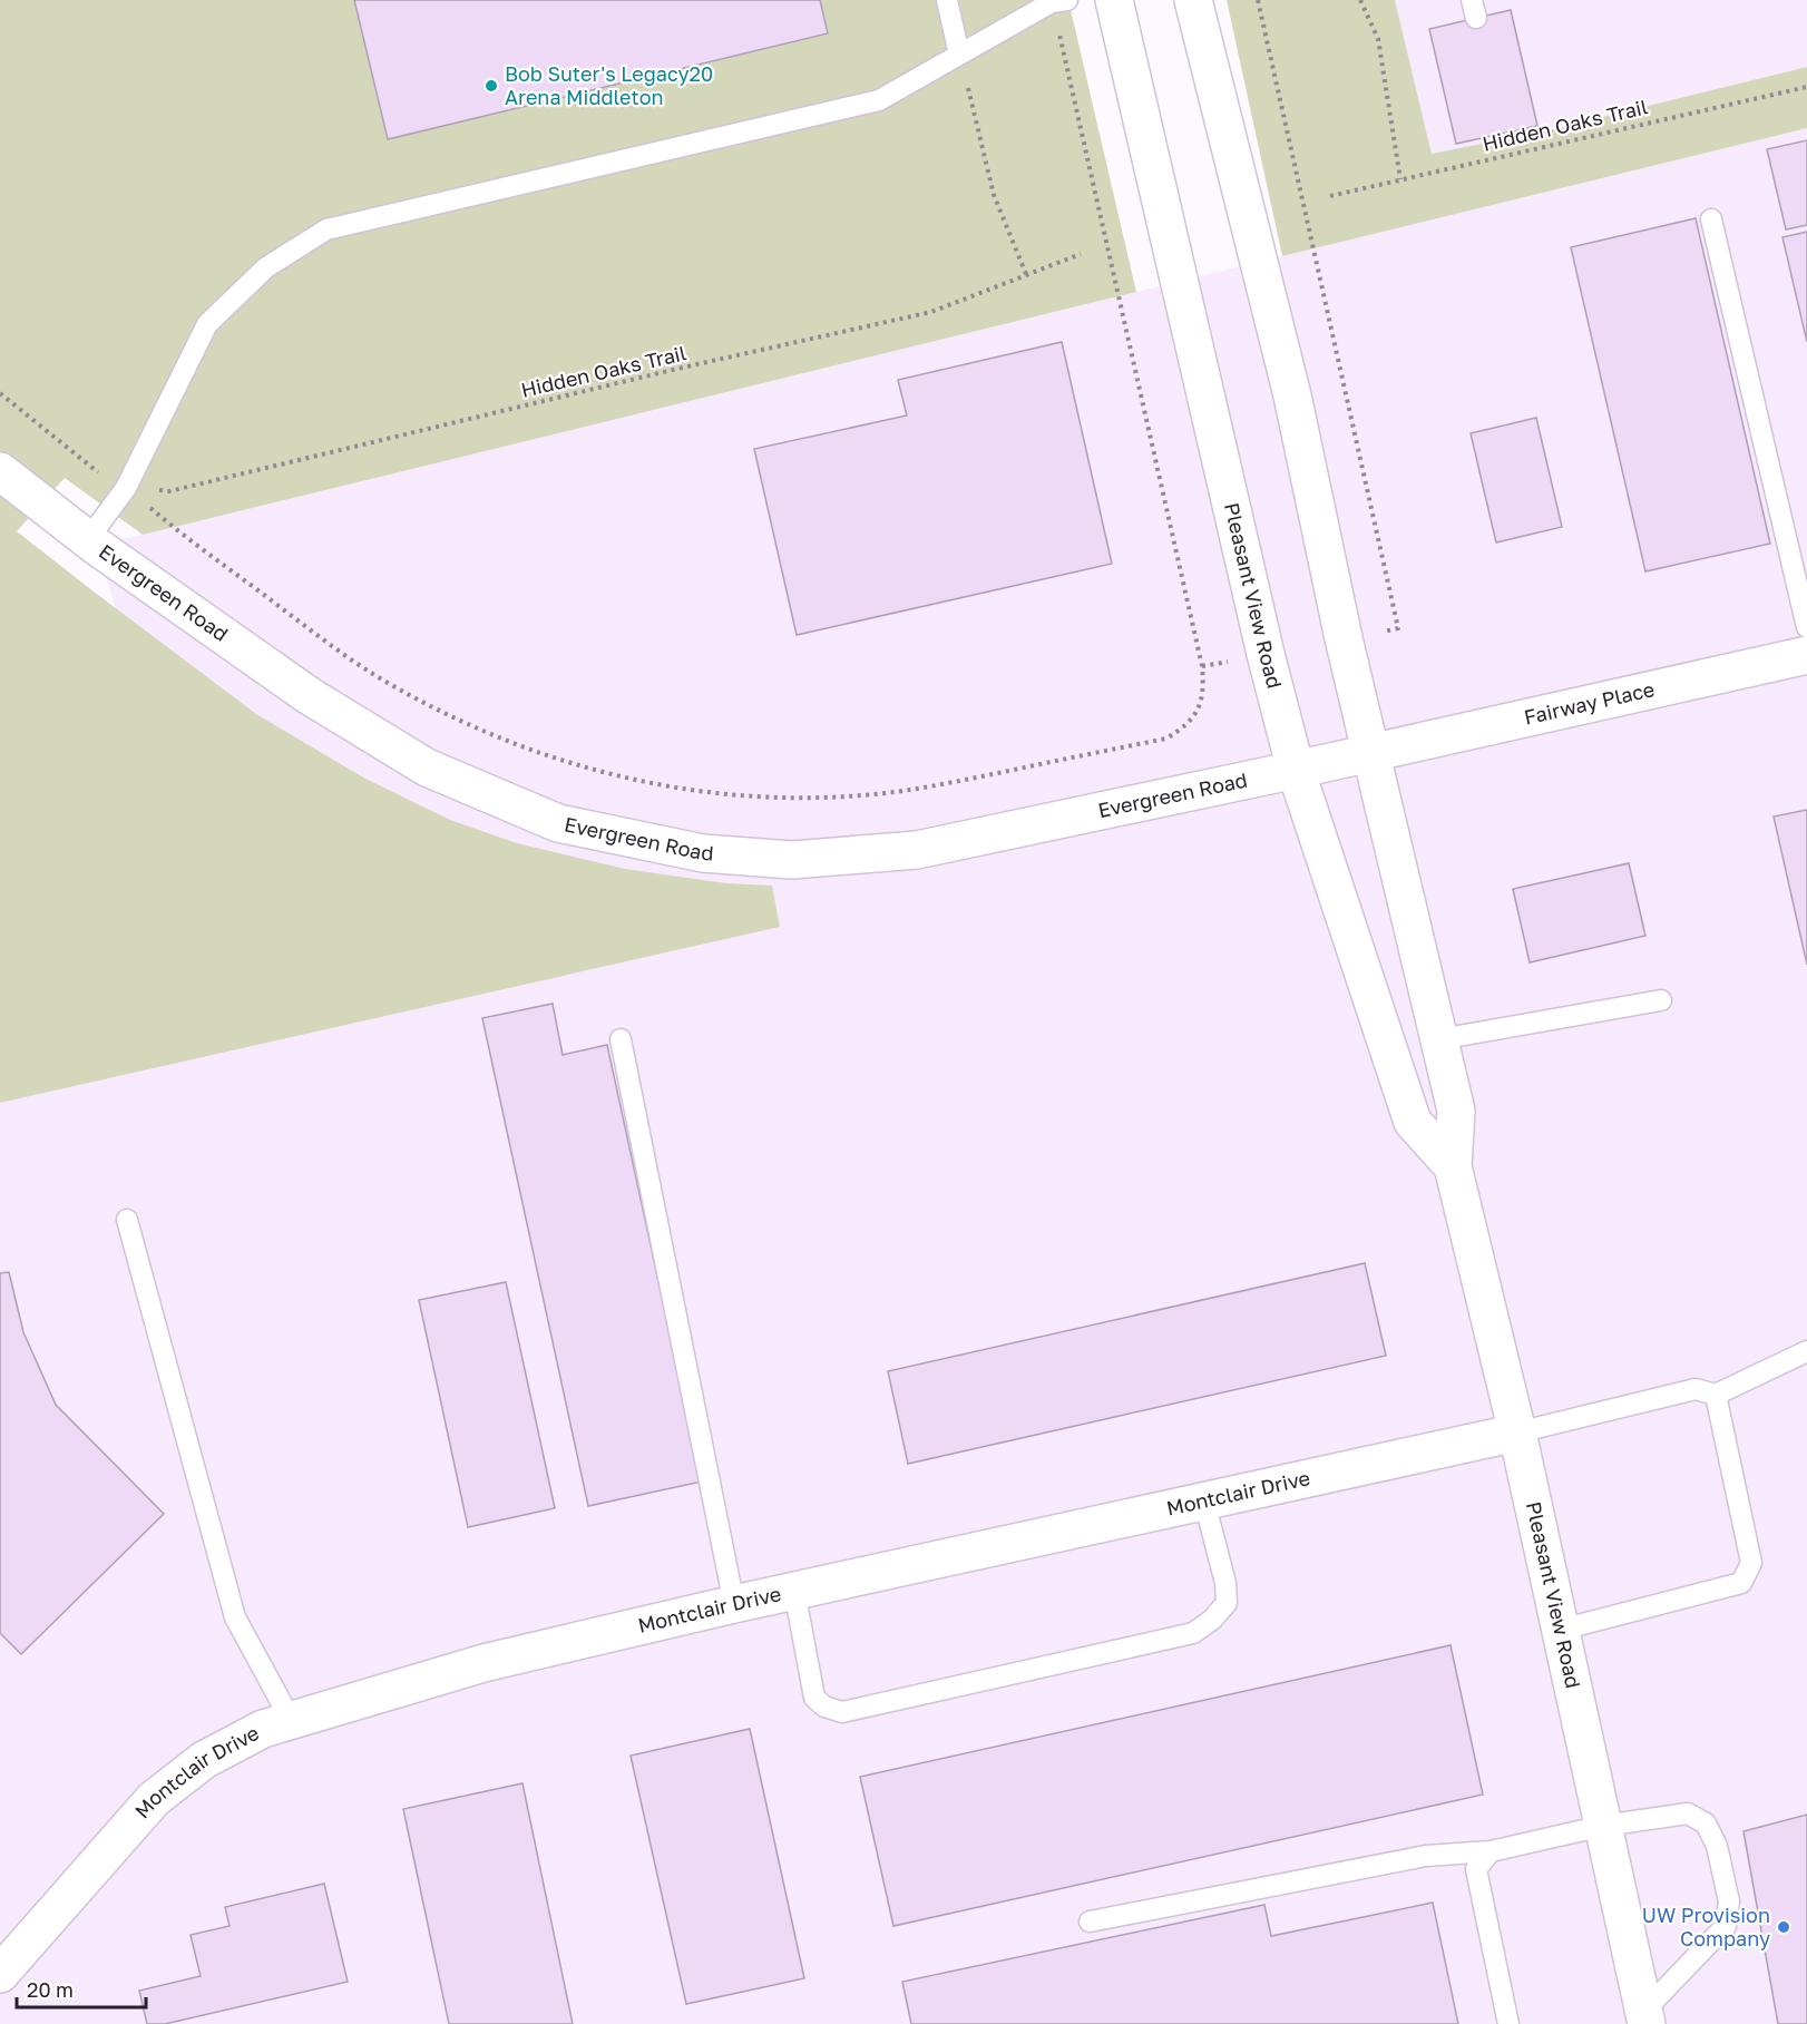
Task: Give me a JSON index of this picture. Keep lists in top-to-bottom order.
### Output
{
  "streets": {
    "street": [
      "Evergreen Road",
      "Pleasant View Road",
      "Fairway Place",
      "Montclair Drive"
    ],
    "path": ["Hidden Oaks Trail"]
  },
  "crossings": [
    ["Evergreen Road", "Pleasant View Road"],
    ["Evergreen Road", "Fairway Place"],
    ["Pleasant View Road", "Fairway Place"],
    ["Pleasant View Road", "Montclair Drive"]
  ],
  "places": ["Bob Suter's Legacy20 Arena Middleton", "UW Provision Company"],
  "scale_bar": "20 m"
}
